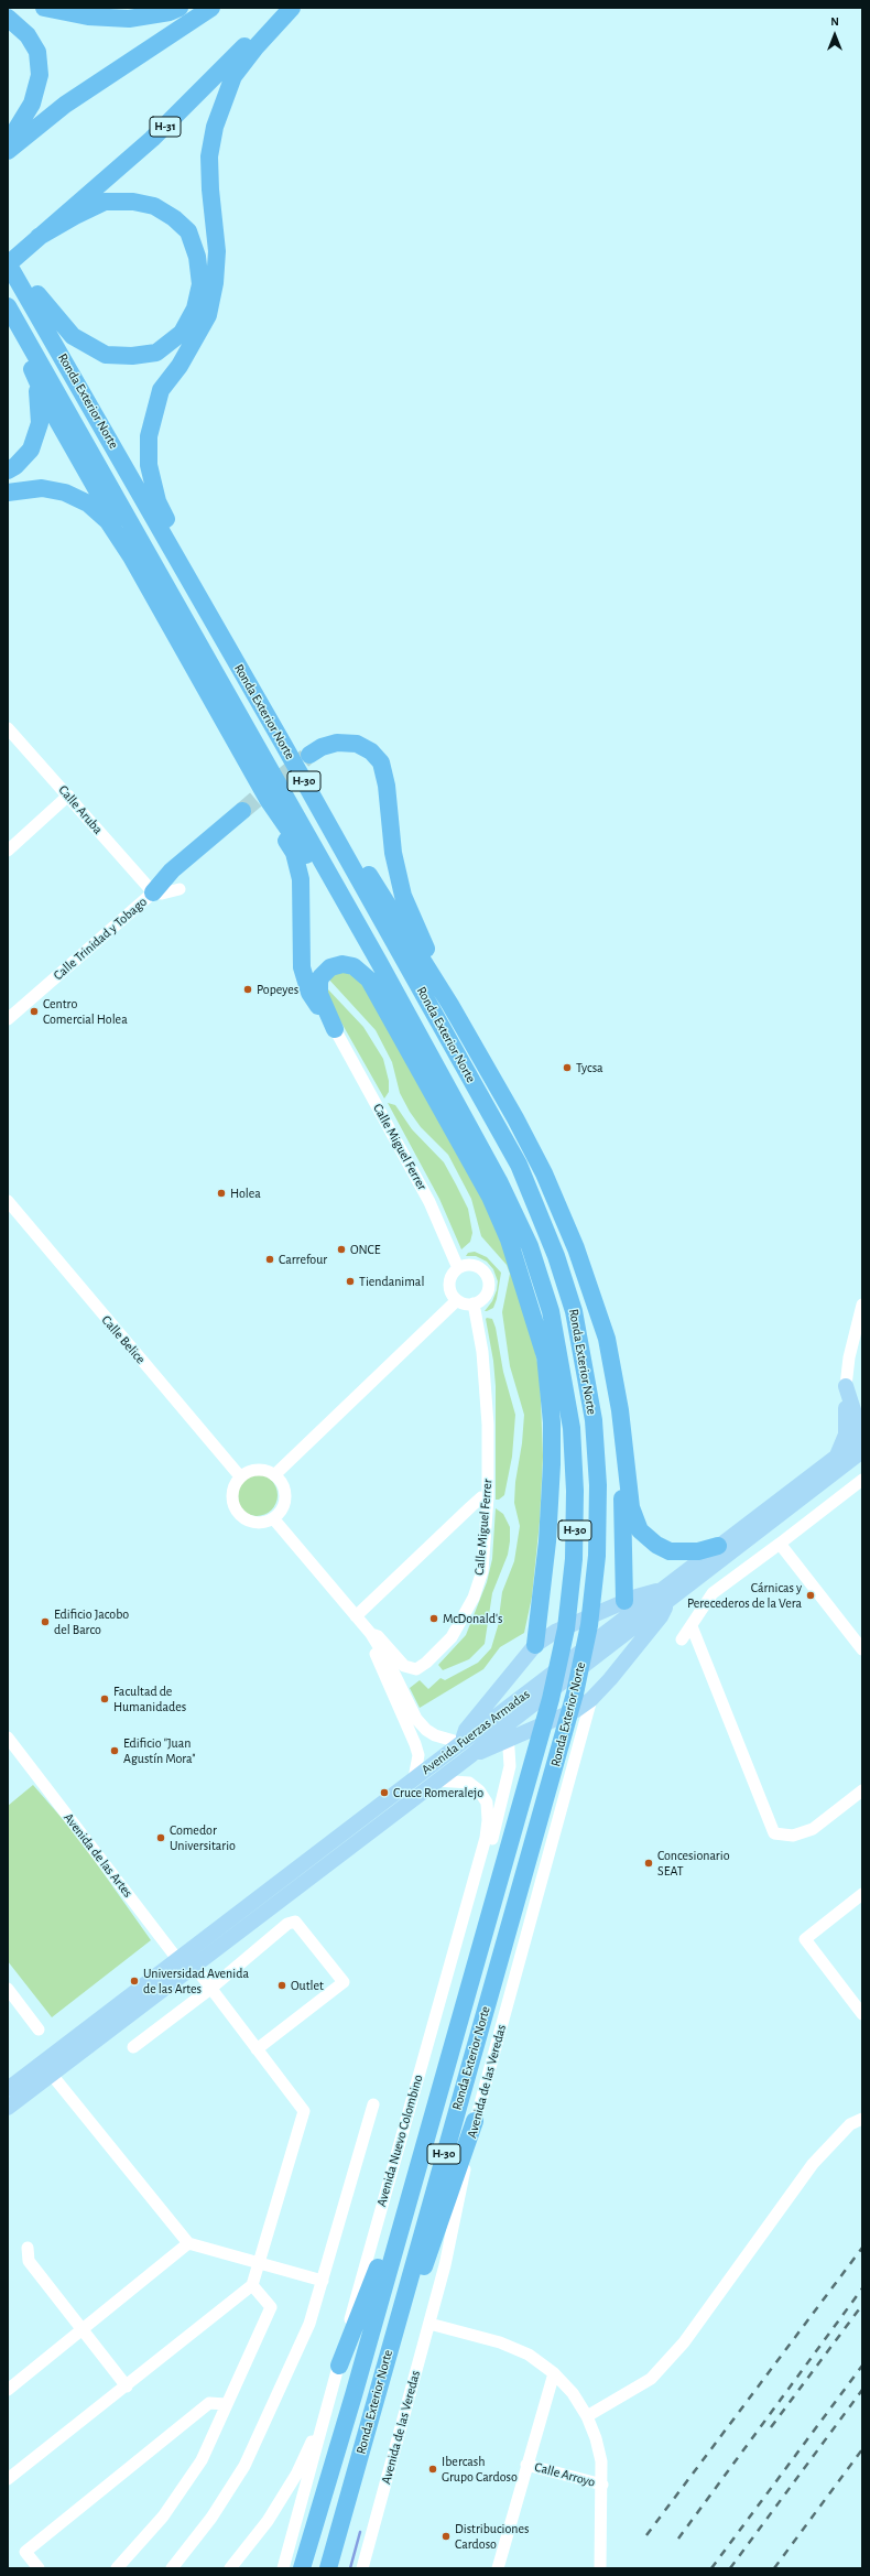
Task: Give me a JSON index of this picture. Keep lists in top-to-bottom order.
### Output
{
  "streets": {
    "highway": ["H-31", "Ronda Exterior Norte", "H-30"],
    "main road": ["Avenida Fuerzas Armadas"],
    "street": [
      "Calle Aruba",
      "Calle Trinidad y Tobago",
      "Calle Miguel Ferrer",
      "Calle Belice",
      "Avenida de las Artes",
      "Avenida de las Veredas",
      "Avenida Nuevo Colombino",
      "Calle Arroyo"
    ]
  },
  "crossings": [
    ["H-31", "Ronda Exterior Norte"],
    ["Calle Aruba", "Calle Trinidad y Tobago"],
    ["Avenida Fuerzas Armadas", "Avenida de las Artes"],
    ["Avenida Fuerzas Armadas", "Avenida Nuevo Colombino"]
  ],
  "places": [
    "Popeyes",
    "Centro Comercial Holea",
    "Tycsa",
    "Holea",
    "ONCE",
    "Carrefour",
    "Tiendanimal",
    "Cárnicas y Perecederos de la Vera",
    "McDonald's",
    "Edificio Jacobo del Barco",
    "Facultad de Humanidades",
    "Edificio \"Juan Agustín Mora\"",
    "Cruce Romeralejo",
    "Comedor Universitario",
    "Concesionario SEAT",
    "Universidad Avenida de las Artes",
    "Outlet",
    "Ibercash Grupo Cardoso",
    "Distribuciones Cardoso"
  ],
  "north": "top"
}
